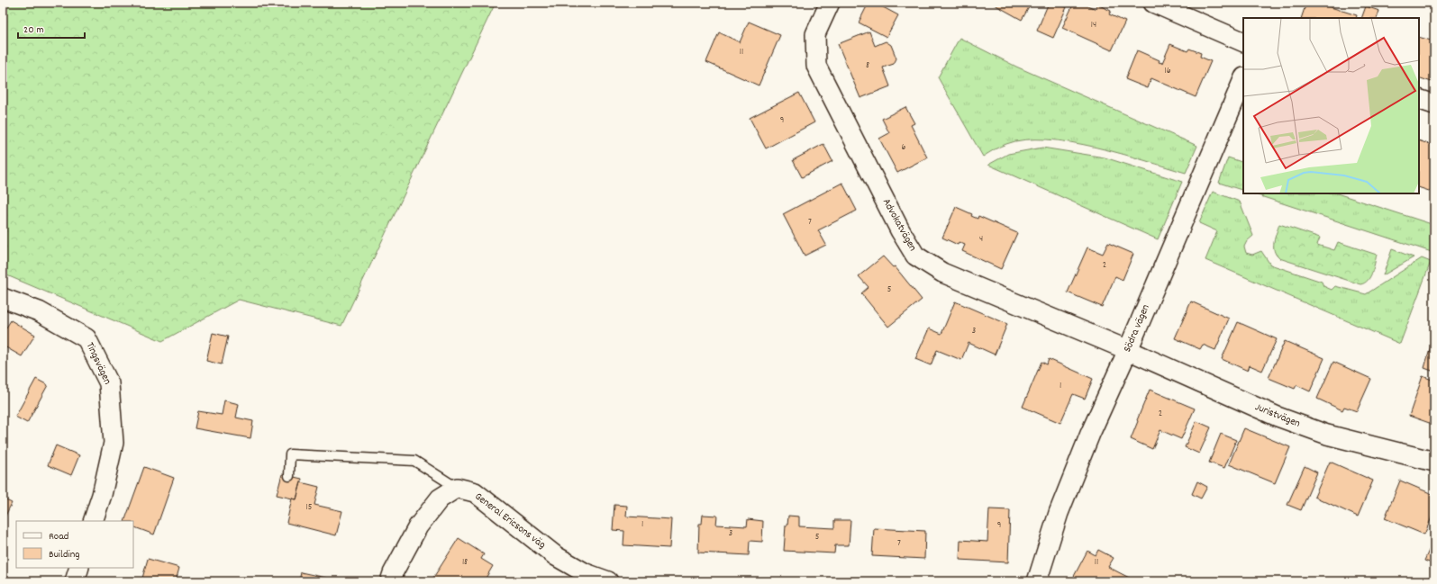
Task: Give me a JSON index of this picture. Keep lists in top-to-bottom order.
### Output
{
  "streets": {
    "street": [
      "Advokatvägen",
      "Södra vägen",
      "Tingsvägen",
      "Juristvägen",
      "General Ericsons väg"
    ]
  },
  "crossings": [
    ["Advokatvägen", "Södra vägen"],
    ["Advokatvägen", "Juristvägen"],
    ["Södra vägen", "Juristvägen"]
  ],
  "house_numbers": [
    "14",
    "11",
    "8",
    "16",
    "9",
    "6",
    "7",
    "4",
    "2",
    "5",
    "3",
    "1",
    "2",
    "15",
    "1",
    "9",
    "3",
    "5",
    "7",
    "18",
    "11"
  ],
  "legend": ["Road", "Building"],
  "scale_bar": "20 m"
}
